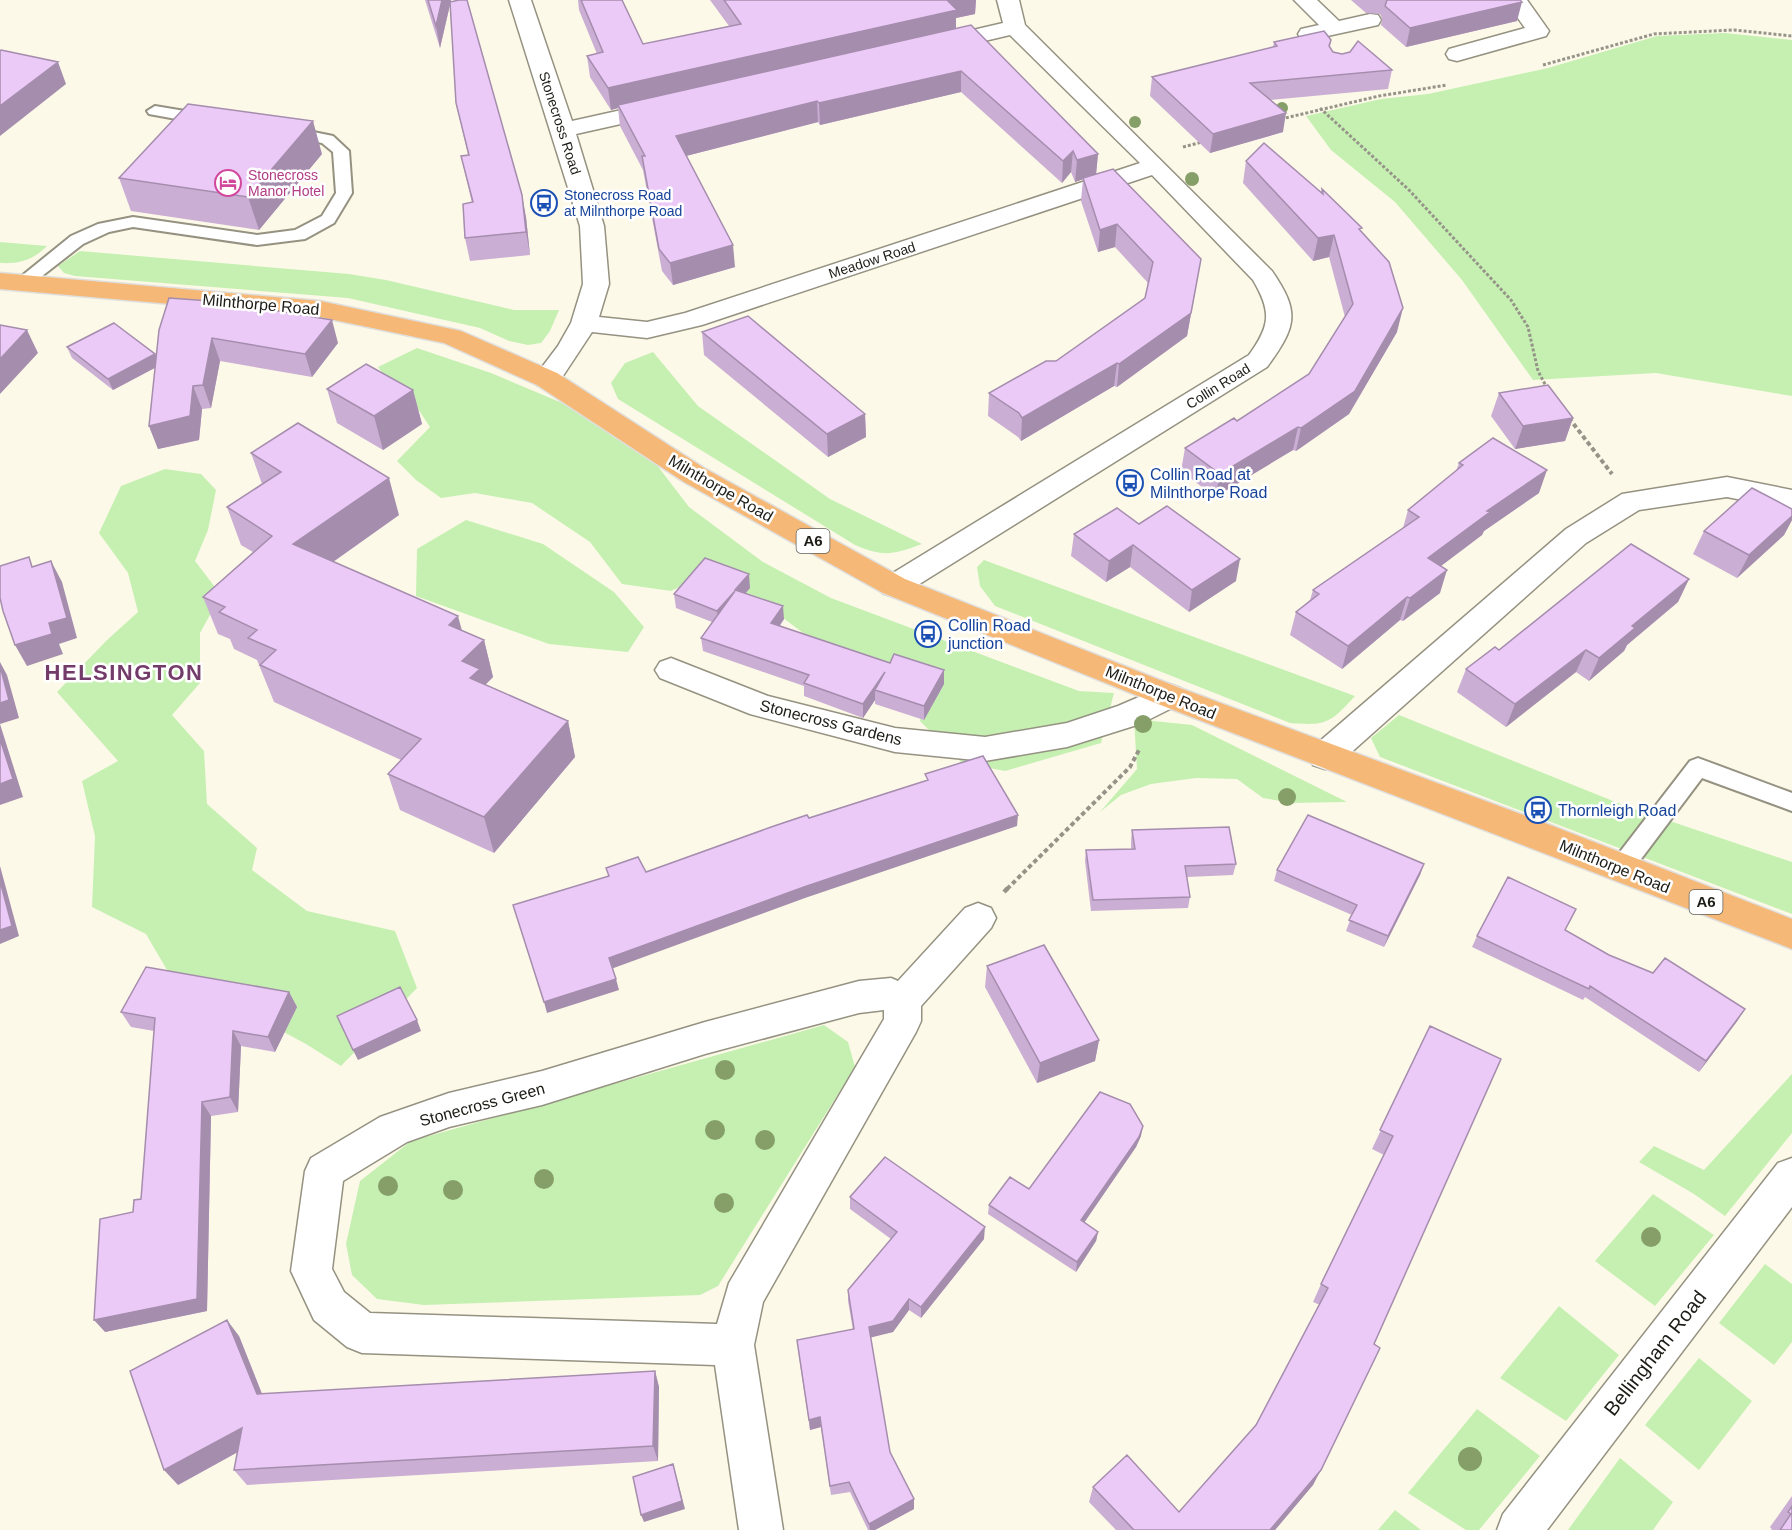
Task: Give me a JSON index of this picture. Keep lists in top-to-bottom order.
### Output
{
  "streets": {
    "highway": ["Milnthorpe Road", "A6"],
    "street": [
      "Stonecross Road",
      "Meadow Road",
      "Collin Road",
      "Stonecross Gardens",
      "Stonecross Green",
      "Bellingham Road"
    ]
  },
  "crossings": [
    ["Stonecross Road", "Meadow Road"],
    ["Stonecross Road", "Milnthorpe Road"],
    ["Meadow Road", "Collin Road"],
    ["Milnthorpe Road", "Collin Road"],
    ["Milnthorpe Road", "Stonecross Gardens"]
  ],
  "districts": ["HELSINGTON"],
  "places": {
    "hotel": ["Stonecross Manor Hotel"],
    "bus stop": [
      "Stonecross Road at Milnthorpe Road",
      "Collin Road at Milnthorpe Road",
      "Collin Road junction",
      "Thornleigh Road"
    ]
  }
}
